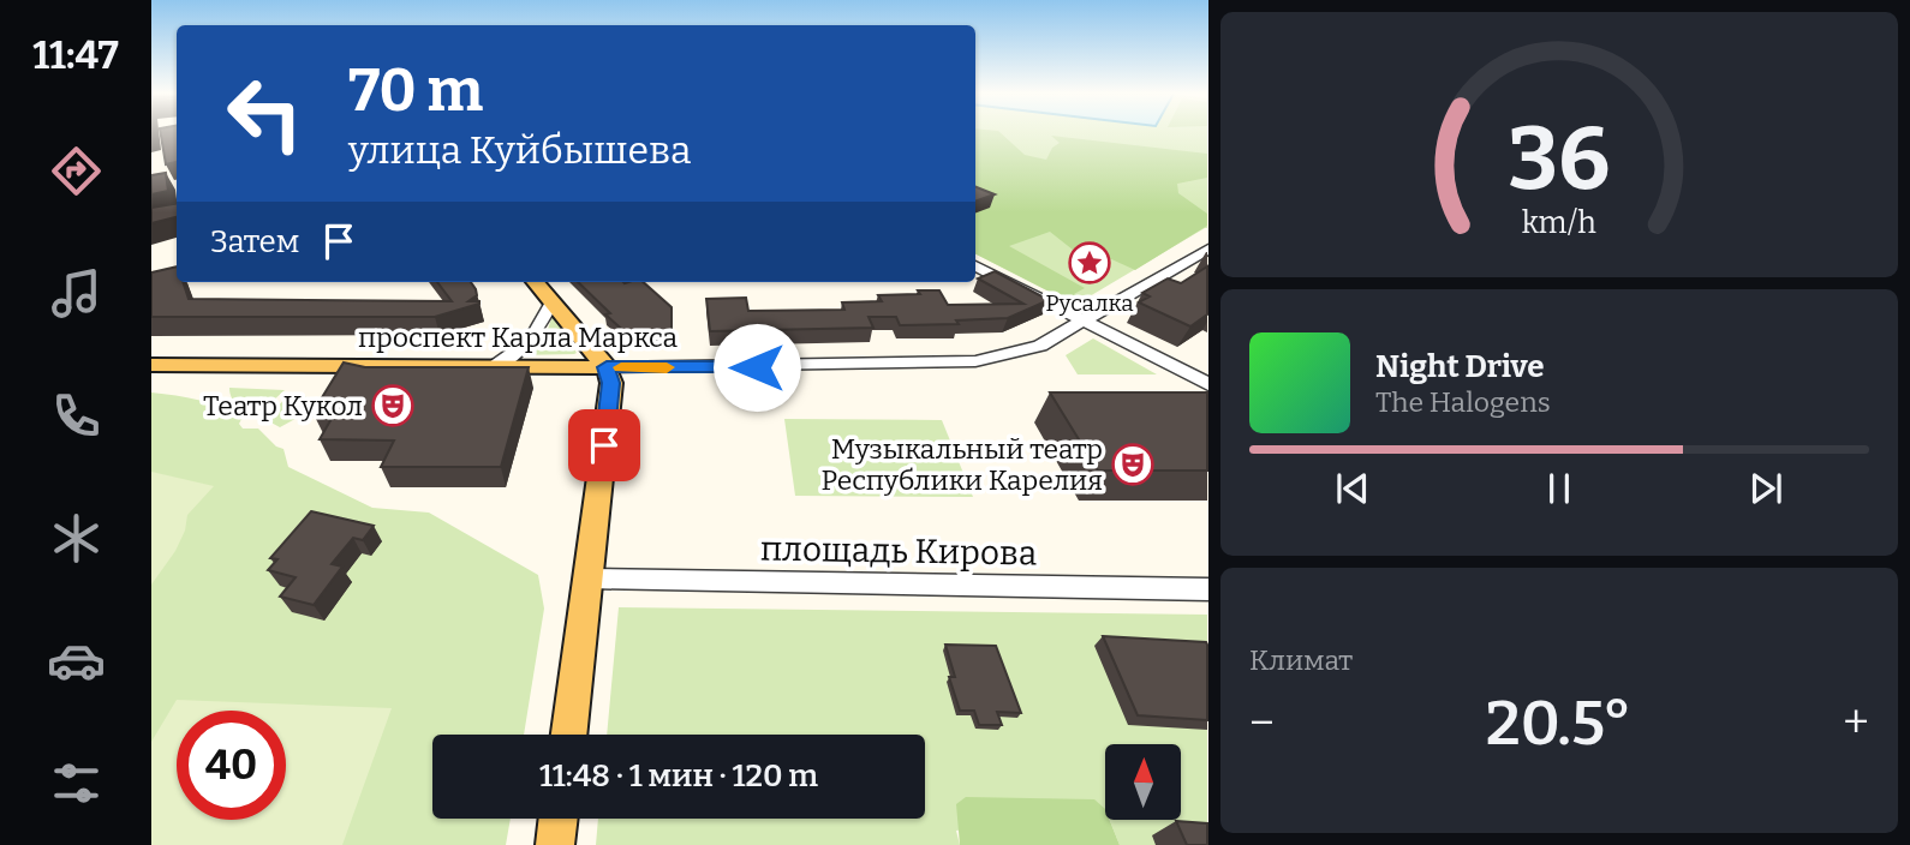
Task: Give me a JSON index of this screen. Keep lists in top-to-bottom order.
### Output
{
  "streets": {
    "main road": ["проспект Карла Маркса"],
    "street": ["площадь Кирова"]
  },
  "places": {
    "place": ["Русалка"],
    "theatre": ["Театр Кукол", "Музыкальный театр Республики Карелия"]
  },
  "north": "top",
  "page": {
    "tabs": "11:47",
    "turn": ["70 m", "улица Куйбышева"],
    "then": "Затем",
    "song": ["Night Drive", "The Halogens"],
    "tile": "Климат",
    "heat": ["−", "20.5°", "+"],
    "limit": "40",
    "trip": "11:48 · 1 мин · 120 m",
    "gauge": ["36", "km/h"]
  }
}
